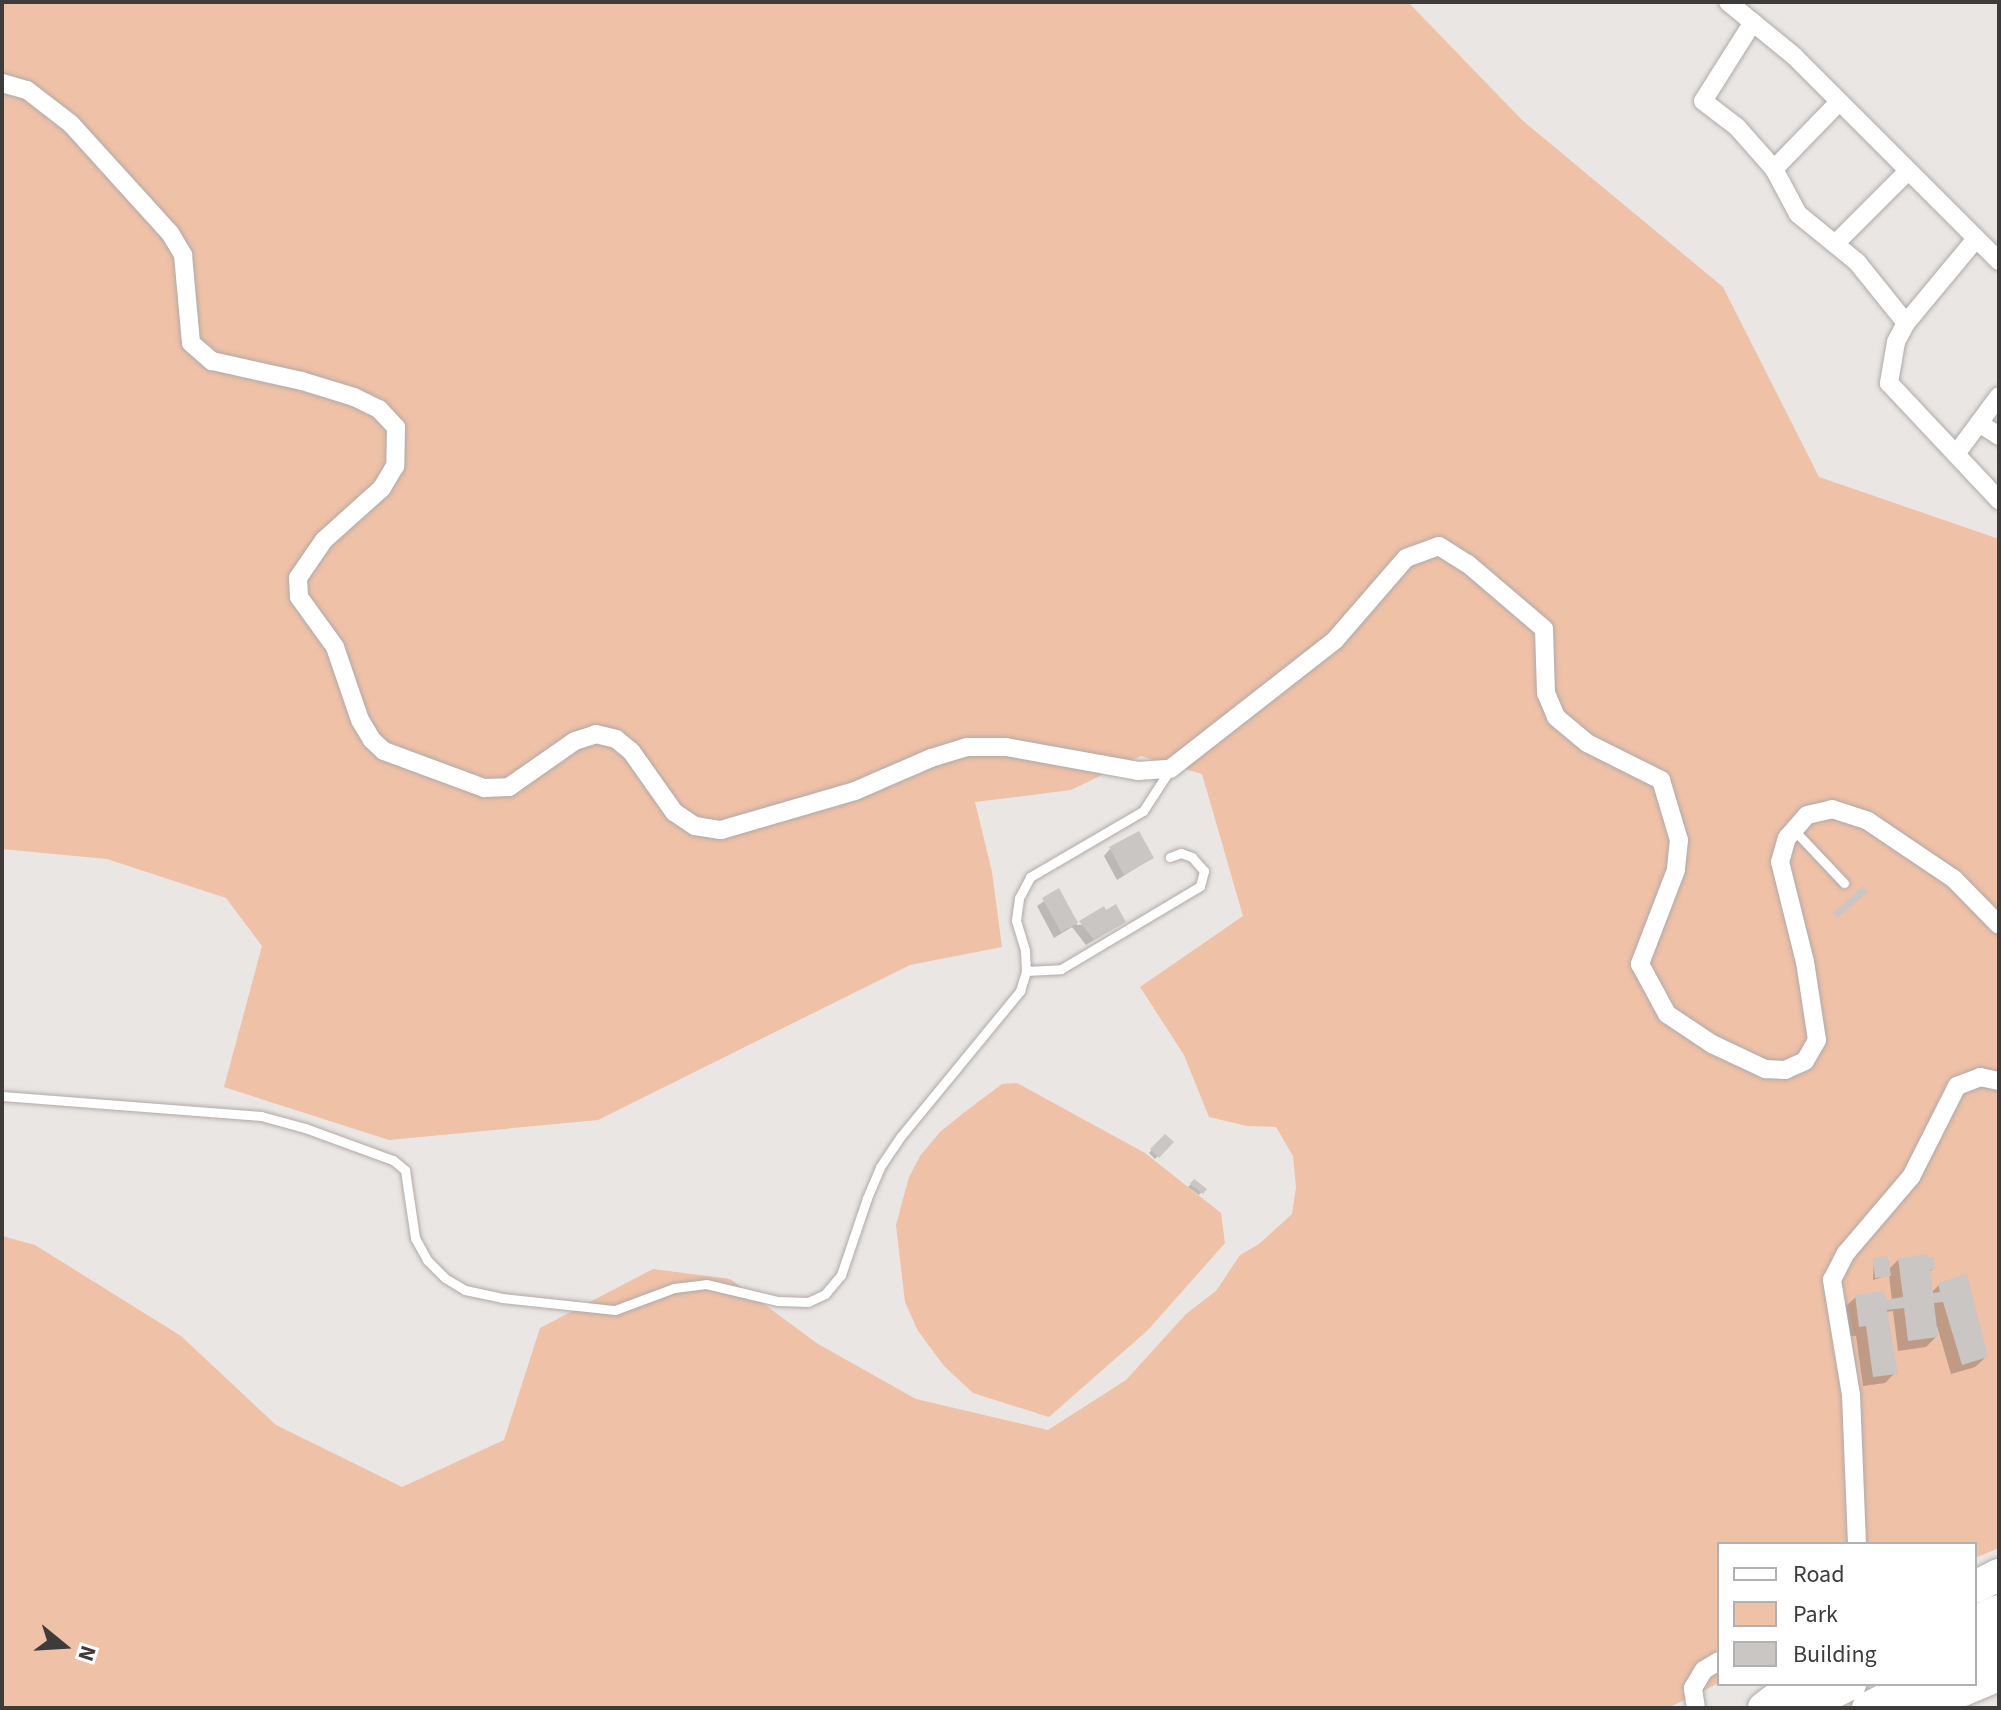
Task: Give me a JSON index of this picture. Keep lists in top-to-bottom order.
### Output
{
  "legend": ["Road", "Park", "Building"],
  "north": "right"
}
